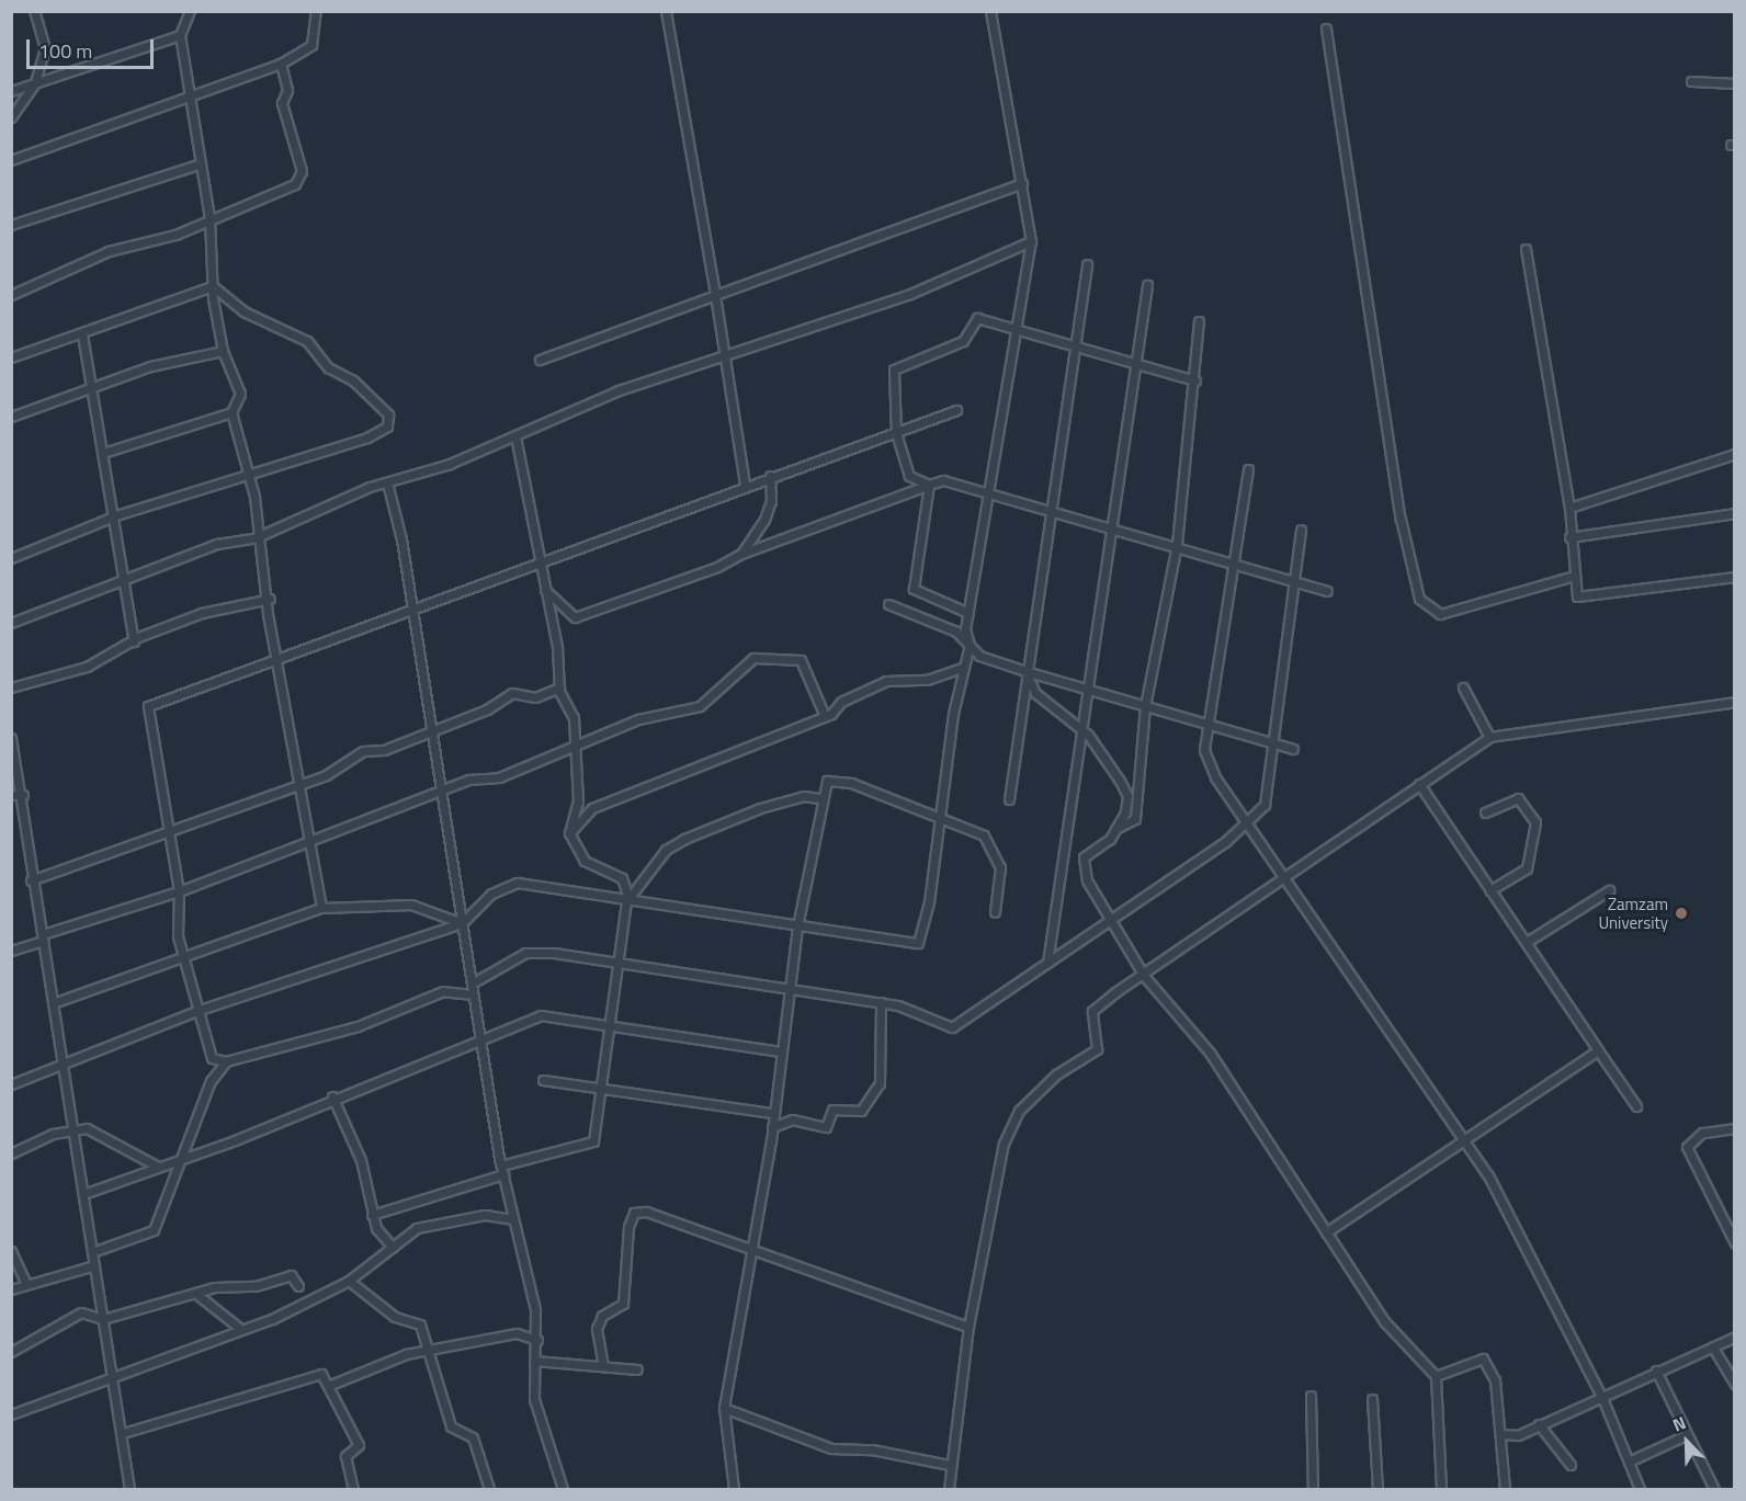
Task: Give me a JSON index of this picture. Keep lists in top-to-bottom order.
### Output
{
  "places": ["Zamzam University"],
  "scale_bar": "100 m",
  "north": "top left"
}
